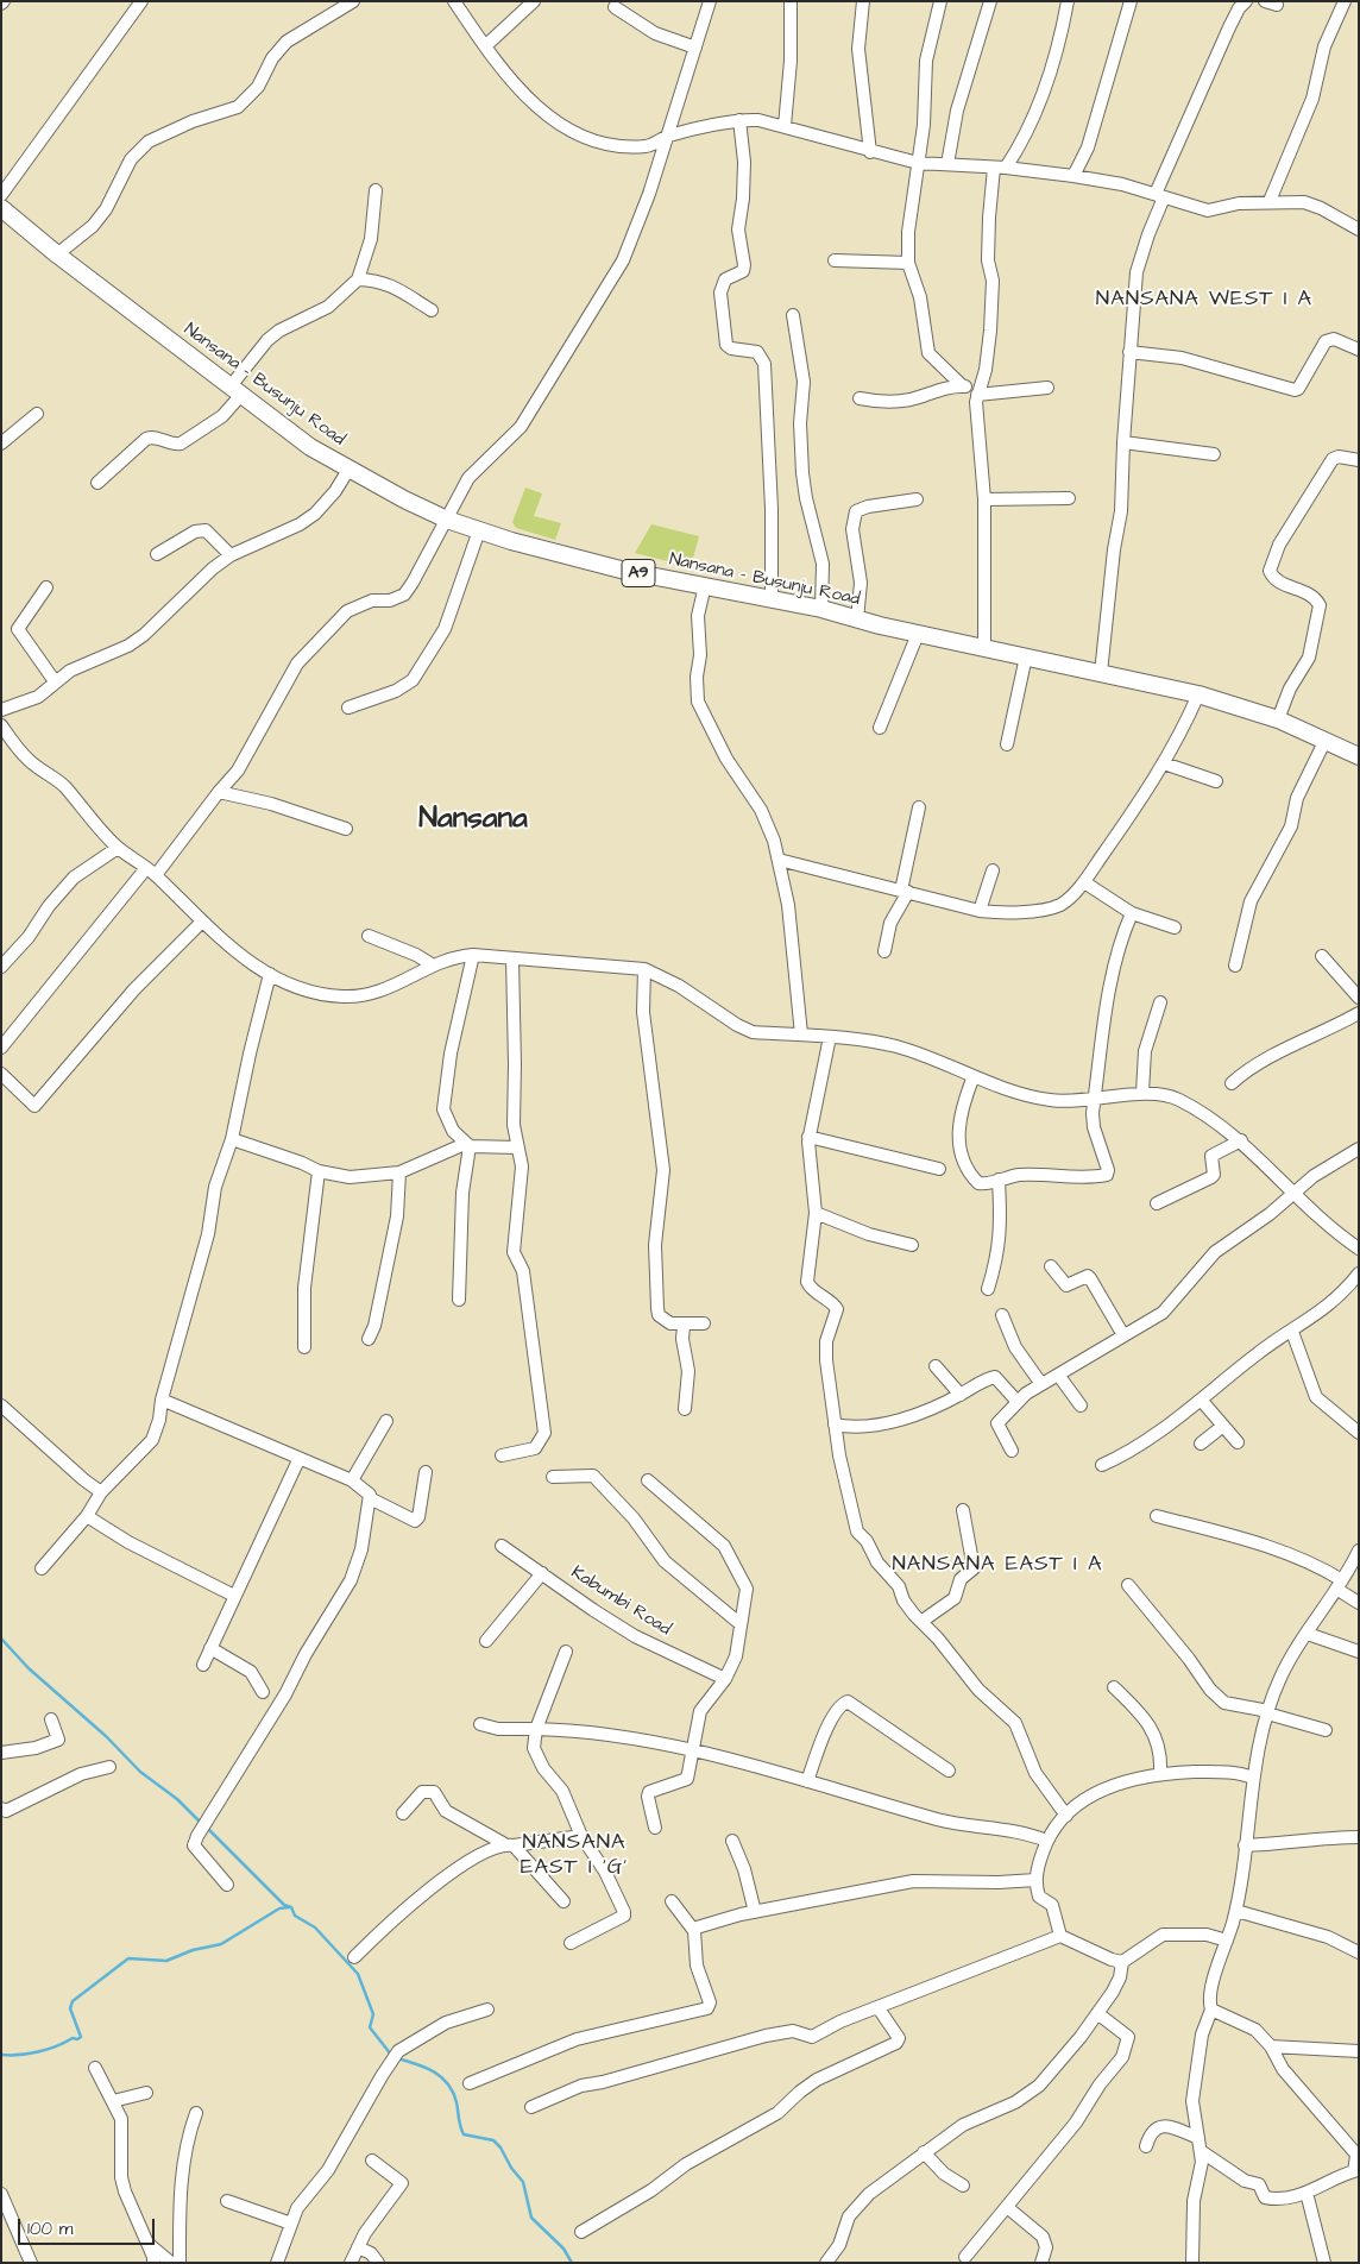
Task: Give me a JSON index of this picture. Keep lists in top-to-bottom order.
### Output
{
  "streets": {
    "main road": ["Nansana - Busunju Road", "A9"],
    "street": ["Kabumbi Road"]
  },
  "districts": [
    "NANSANA WEST I A",
    "Nansana",
    "NANSANA EAST I A",
    "NANSANA EAST I 'G'"
  ],
  "scale_bar": "100 m"
}
